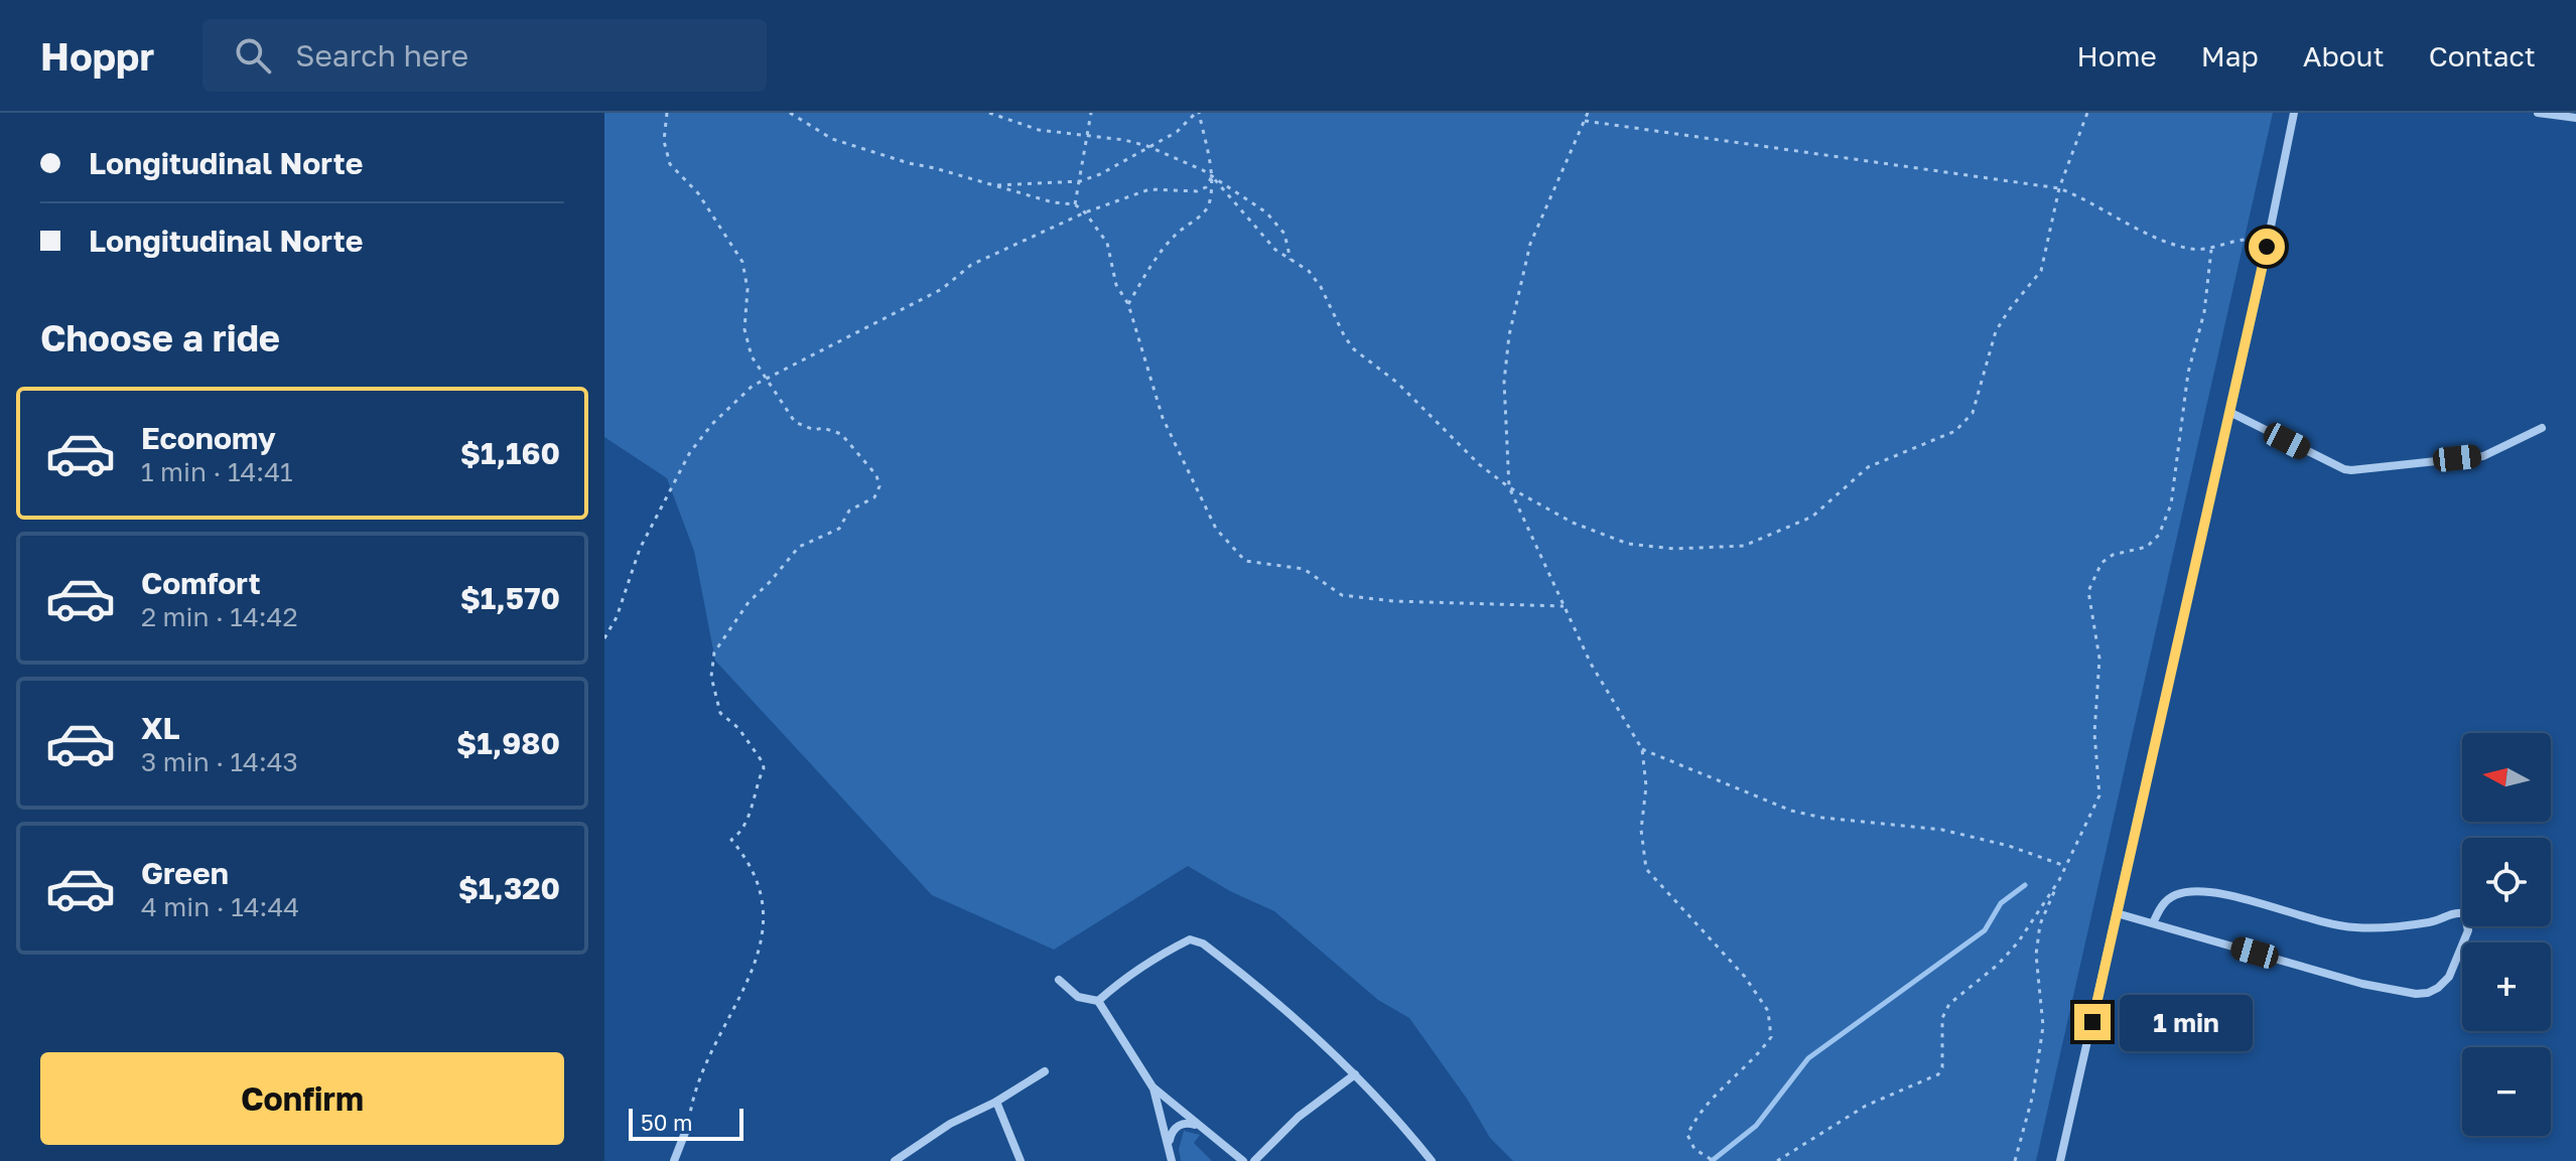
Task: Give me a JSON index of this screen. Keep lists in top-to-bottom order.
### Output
{
  "scale_bar": "50 m",
  "north": "left",
  "page": {
    "header": "Hoppr",
    "search": "Search here",
    "nav": [
      "Home",
      "Map",
      "About",
      "Contact"
    ],
    "banner": ["Longitudinal Norte", "Longitudinal Norte"],
    "heading": "Choose a ride",
    "list": [
      {
        "name": "Economy",
        "note": "1 min · 14:41",
        "value": "$1,160"
      },
      {
        "name": "Comfort",
        "note": "2 min · 14:42",
        "value": "$1,570"
      },
      {
        "name": "XL",
        "note": "3 min · 14:43",
        "value": "$1,980"
      },
      {
        "name": "Green",
        "note": "4 min · 14:44",
        "value": "$1,320"
      }
    ],
    "map_buttons": ["+", "−"],
    "bubble": "1 min",
    "buttons": "Confirm",
    "scale": "50 m"
  }
}
